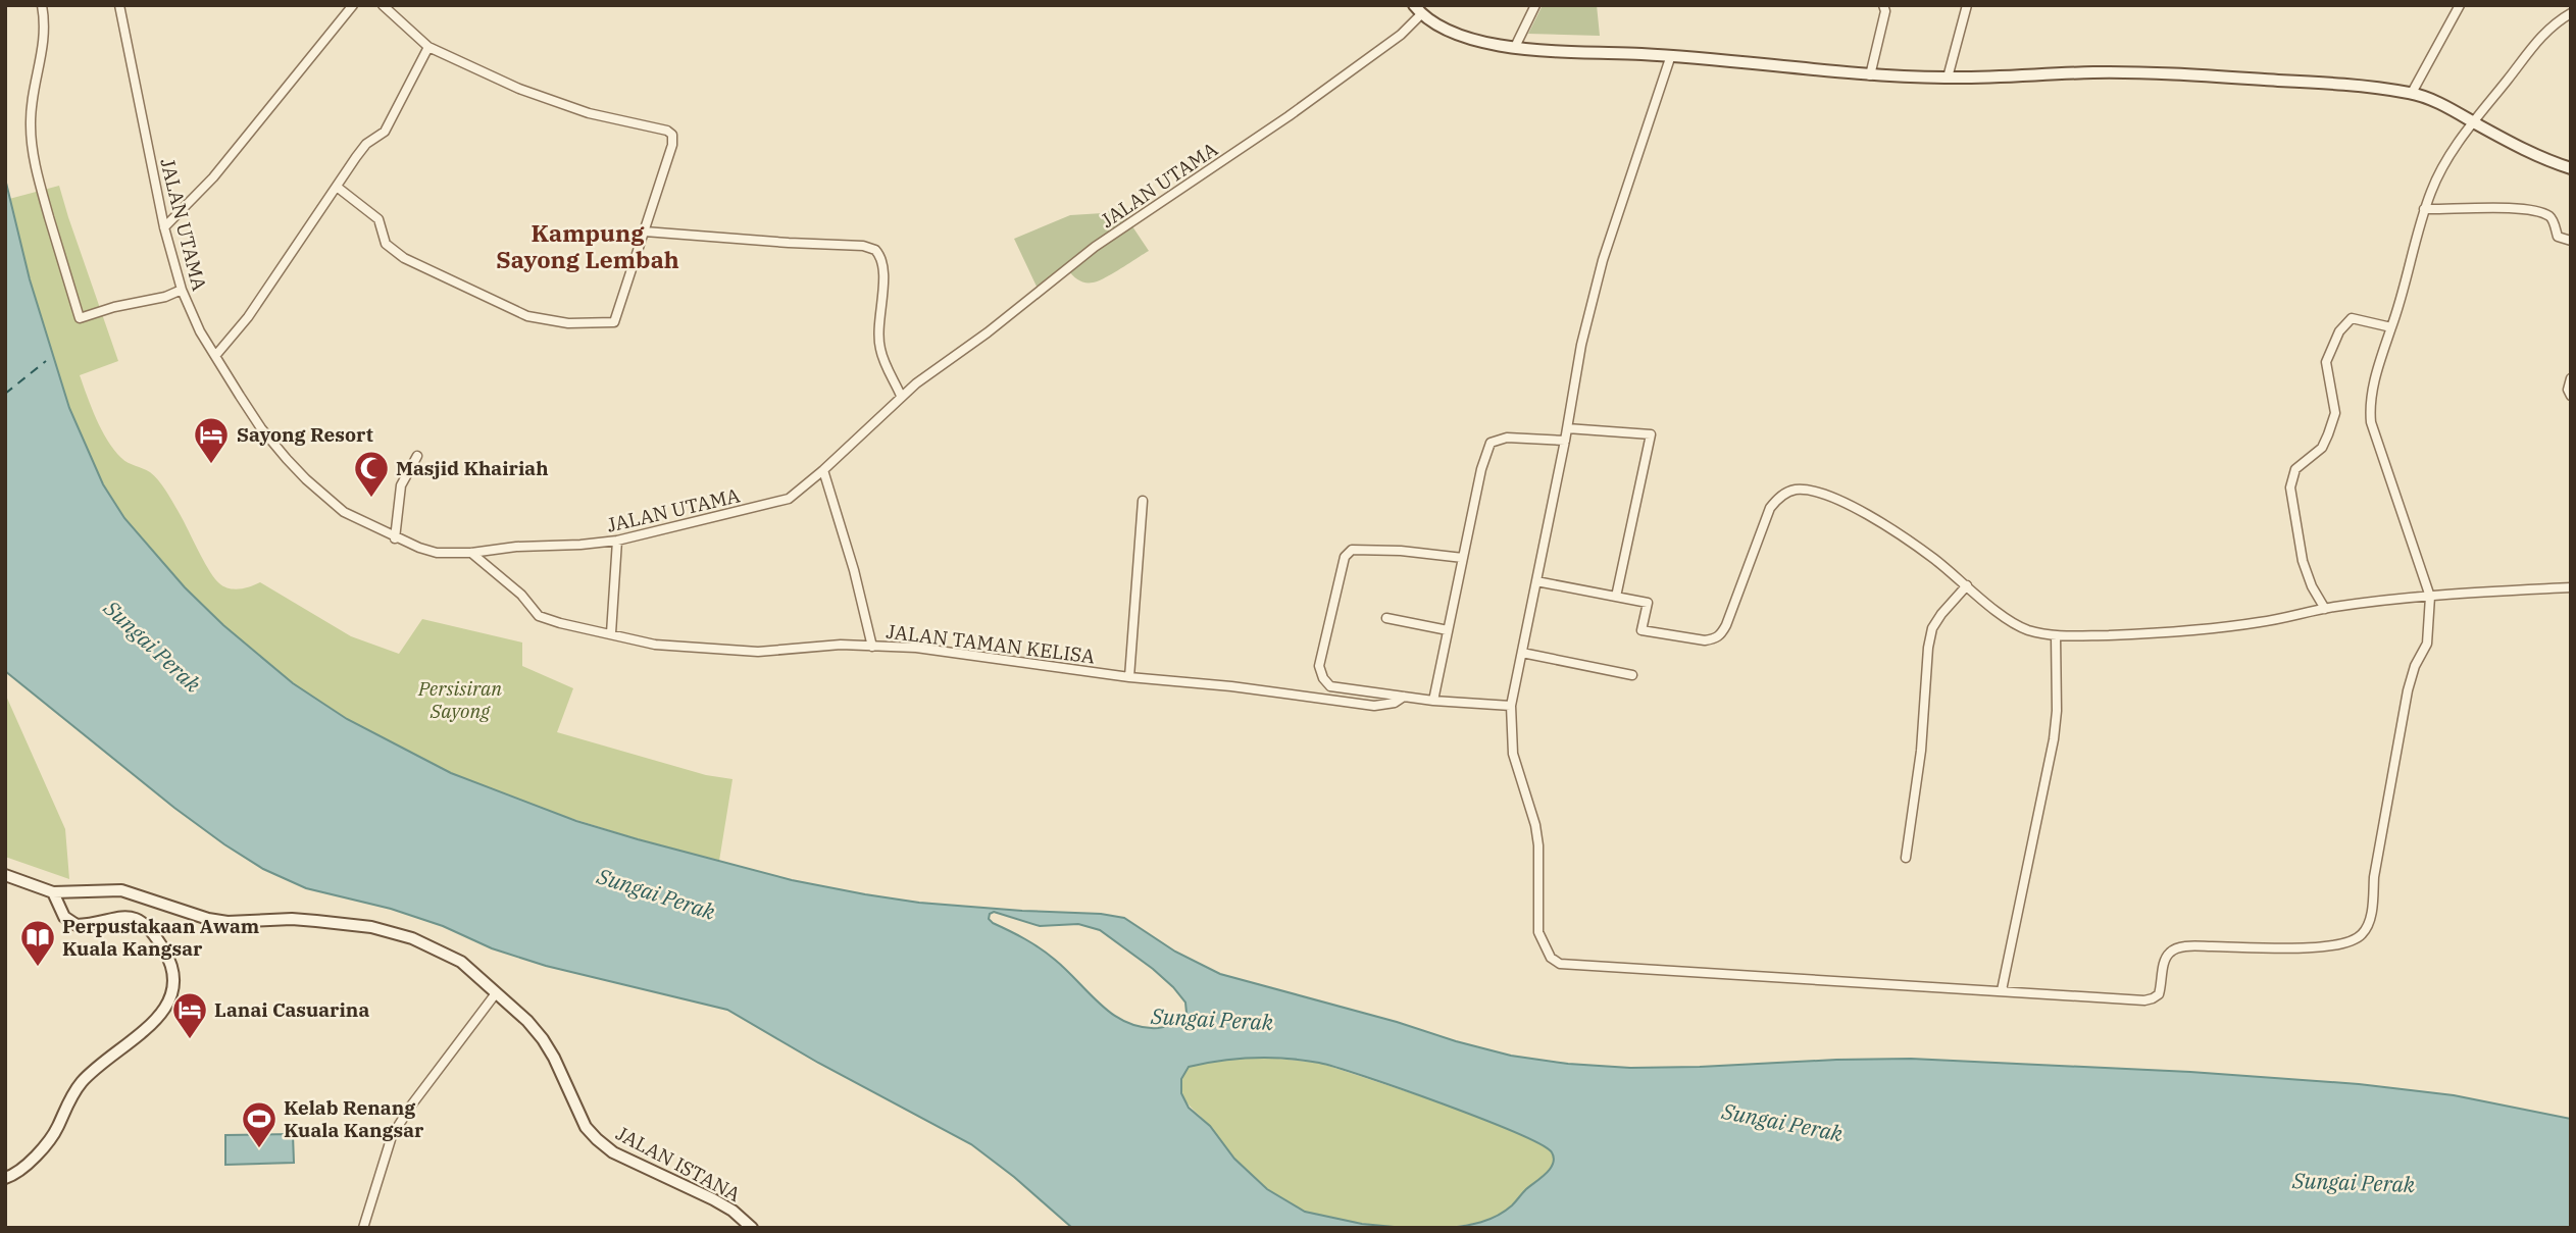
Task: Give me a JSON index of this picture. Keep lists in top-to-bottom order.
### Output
{
  "streets": {
    "street": ["JALAN UTAMA", "JALAN TAMAN KELISA", "JALAN ISTANA"]
  },
  "crossings": [
    ["JALAN UTAMA", "JALAN TAMAN KELISA"]
  ],
  "districts": ["Kampung Sayong Lembah"],
  "water": ["Sungai Perak"],
  "parks": ["Persisiran Sayong"],
  "places": {
    "hotel": ["Sayong Resort", "Lanai Casuarina"],
    "mosque": ["Masjid Khairiah"],
    "library": ["Perpustakaan Awam Kuala Kangsar"],
    "sports": ["Kelab Renang Kuala Kangsar"]
  }
}
